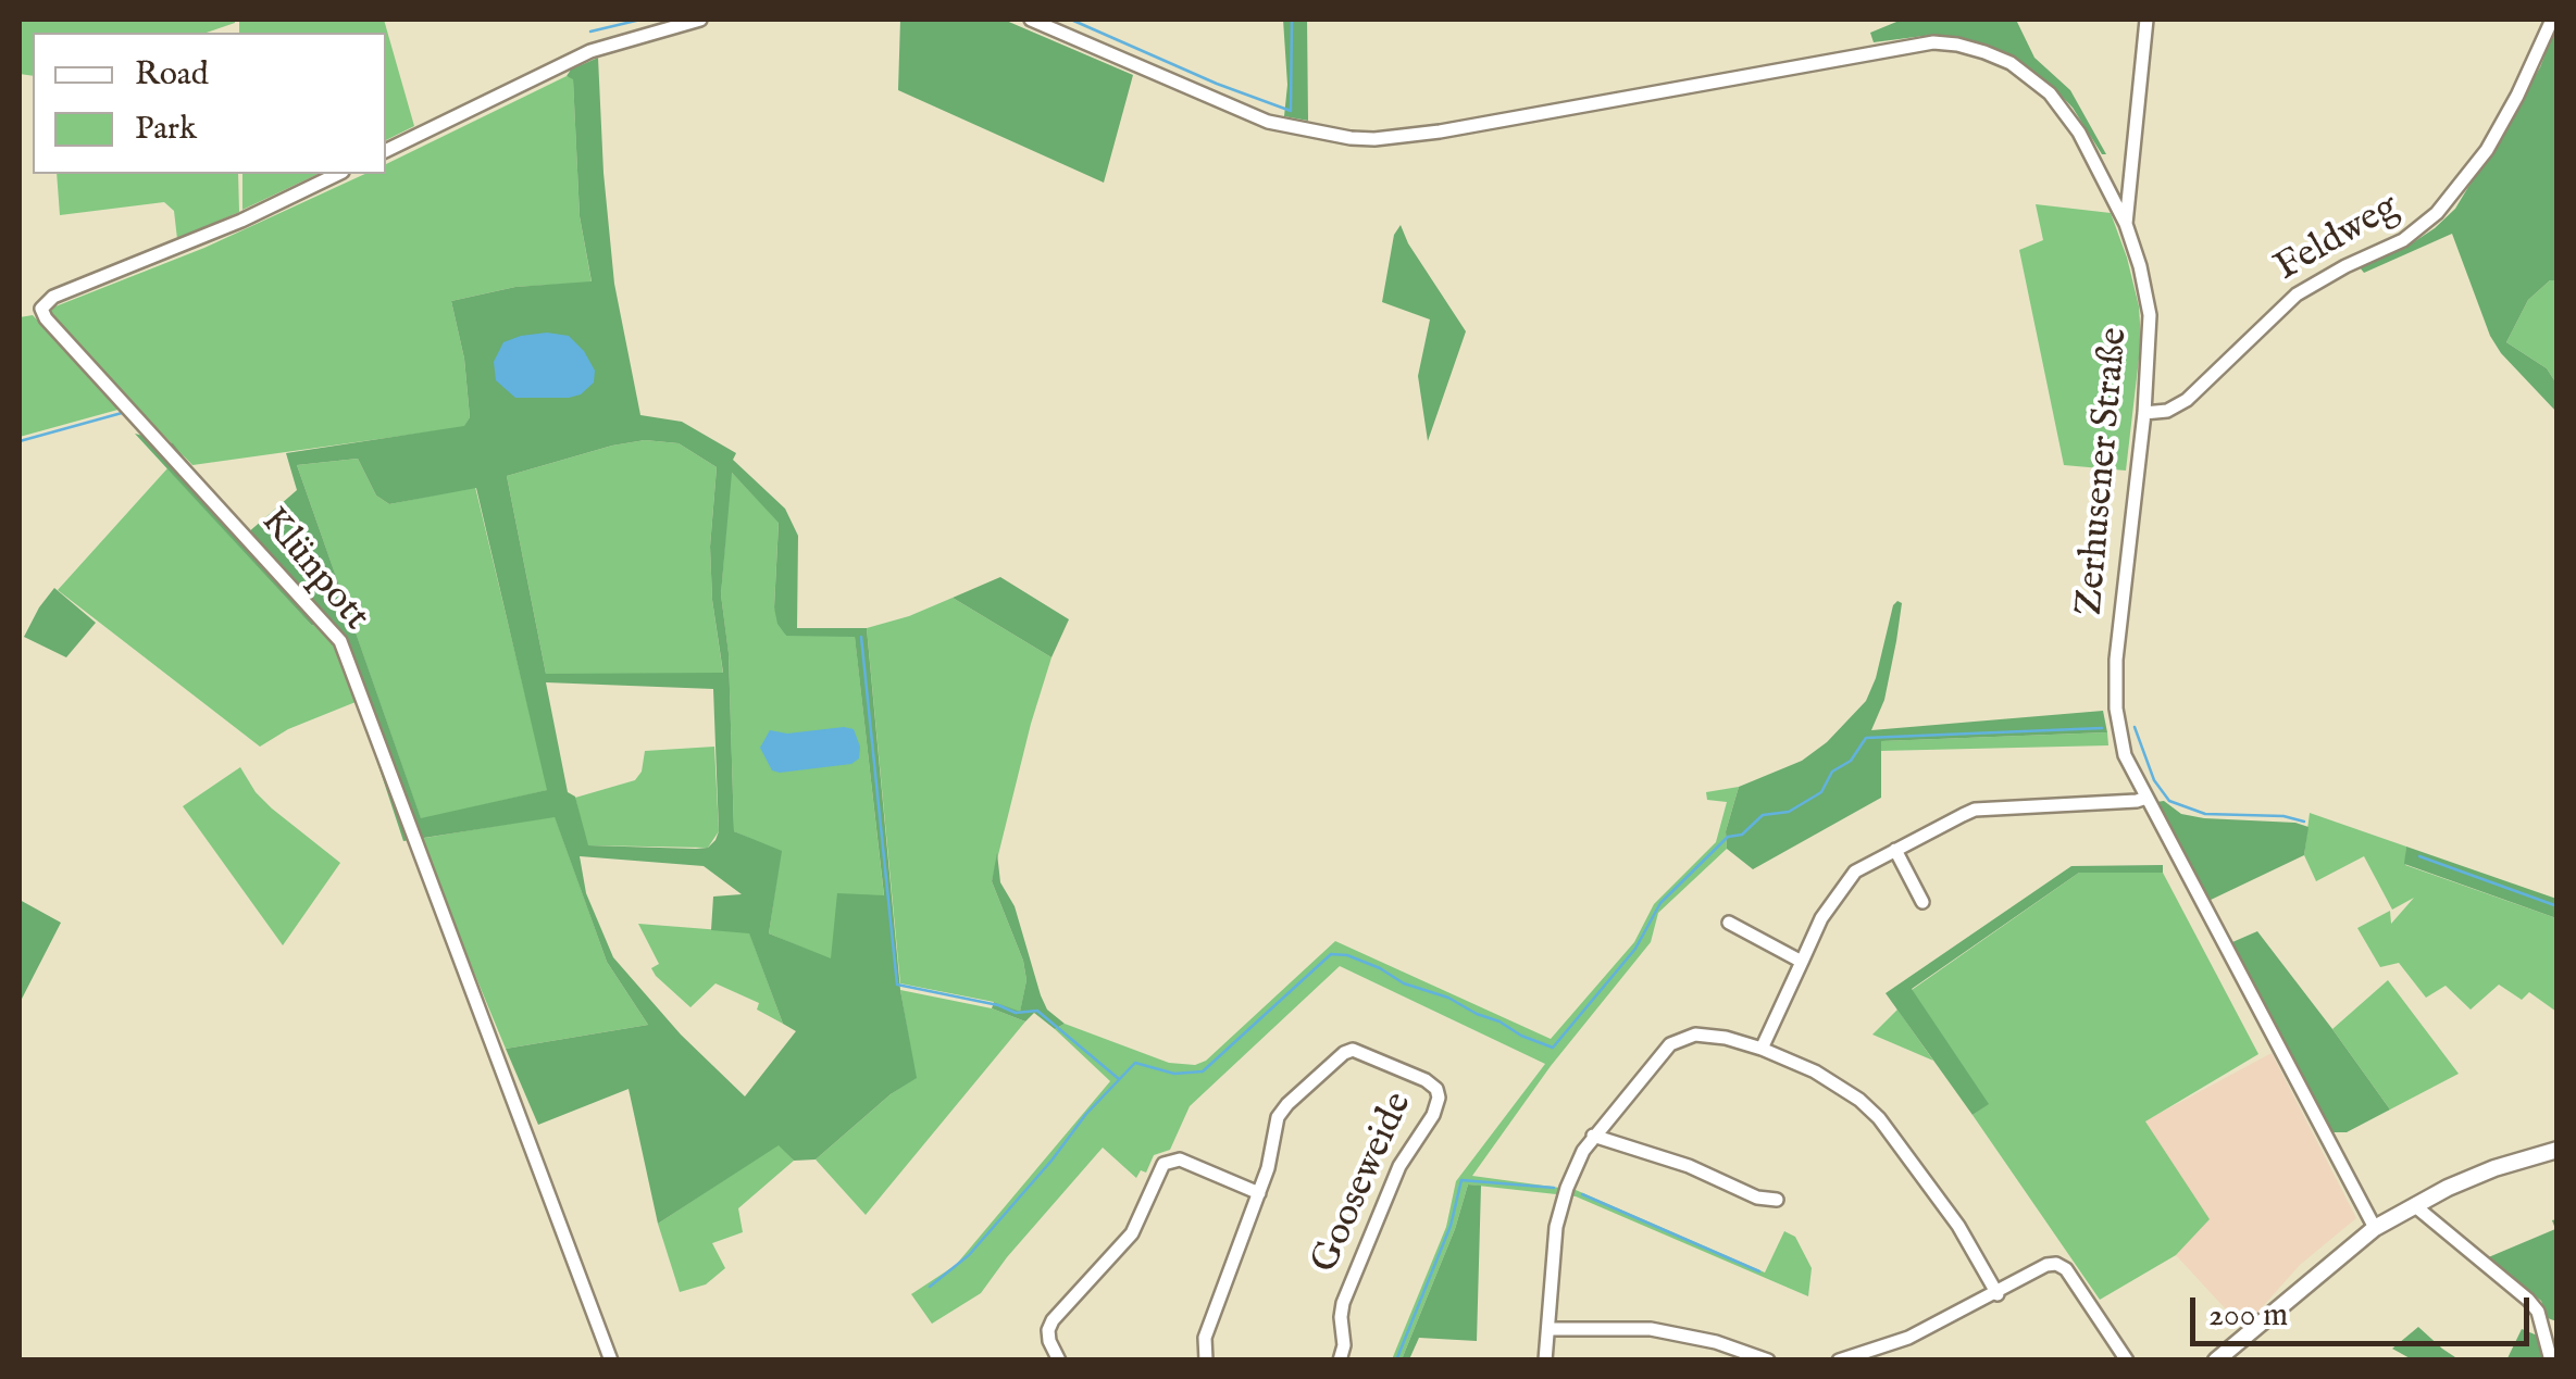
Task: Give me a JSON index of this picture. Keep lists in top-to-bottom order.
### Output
{
  "streets": {
    "street": [
      "Feldweg",
      "Zerhusener Straße",
      "Klünpott",
      "Gooseweide"
    ]
  },
  "crossings": [
    ["Feldweg", "Zerhusener Straße"]
  ],
  "legend": ["Road", "Park"],
  "scale_bar": "200 m"
}
